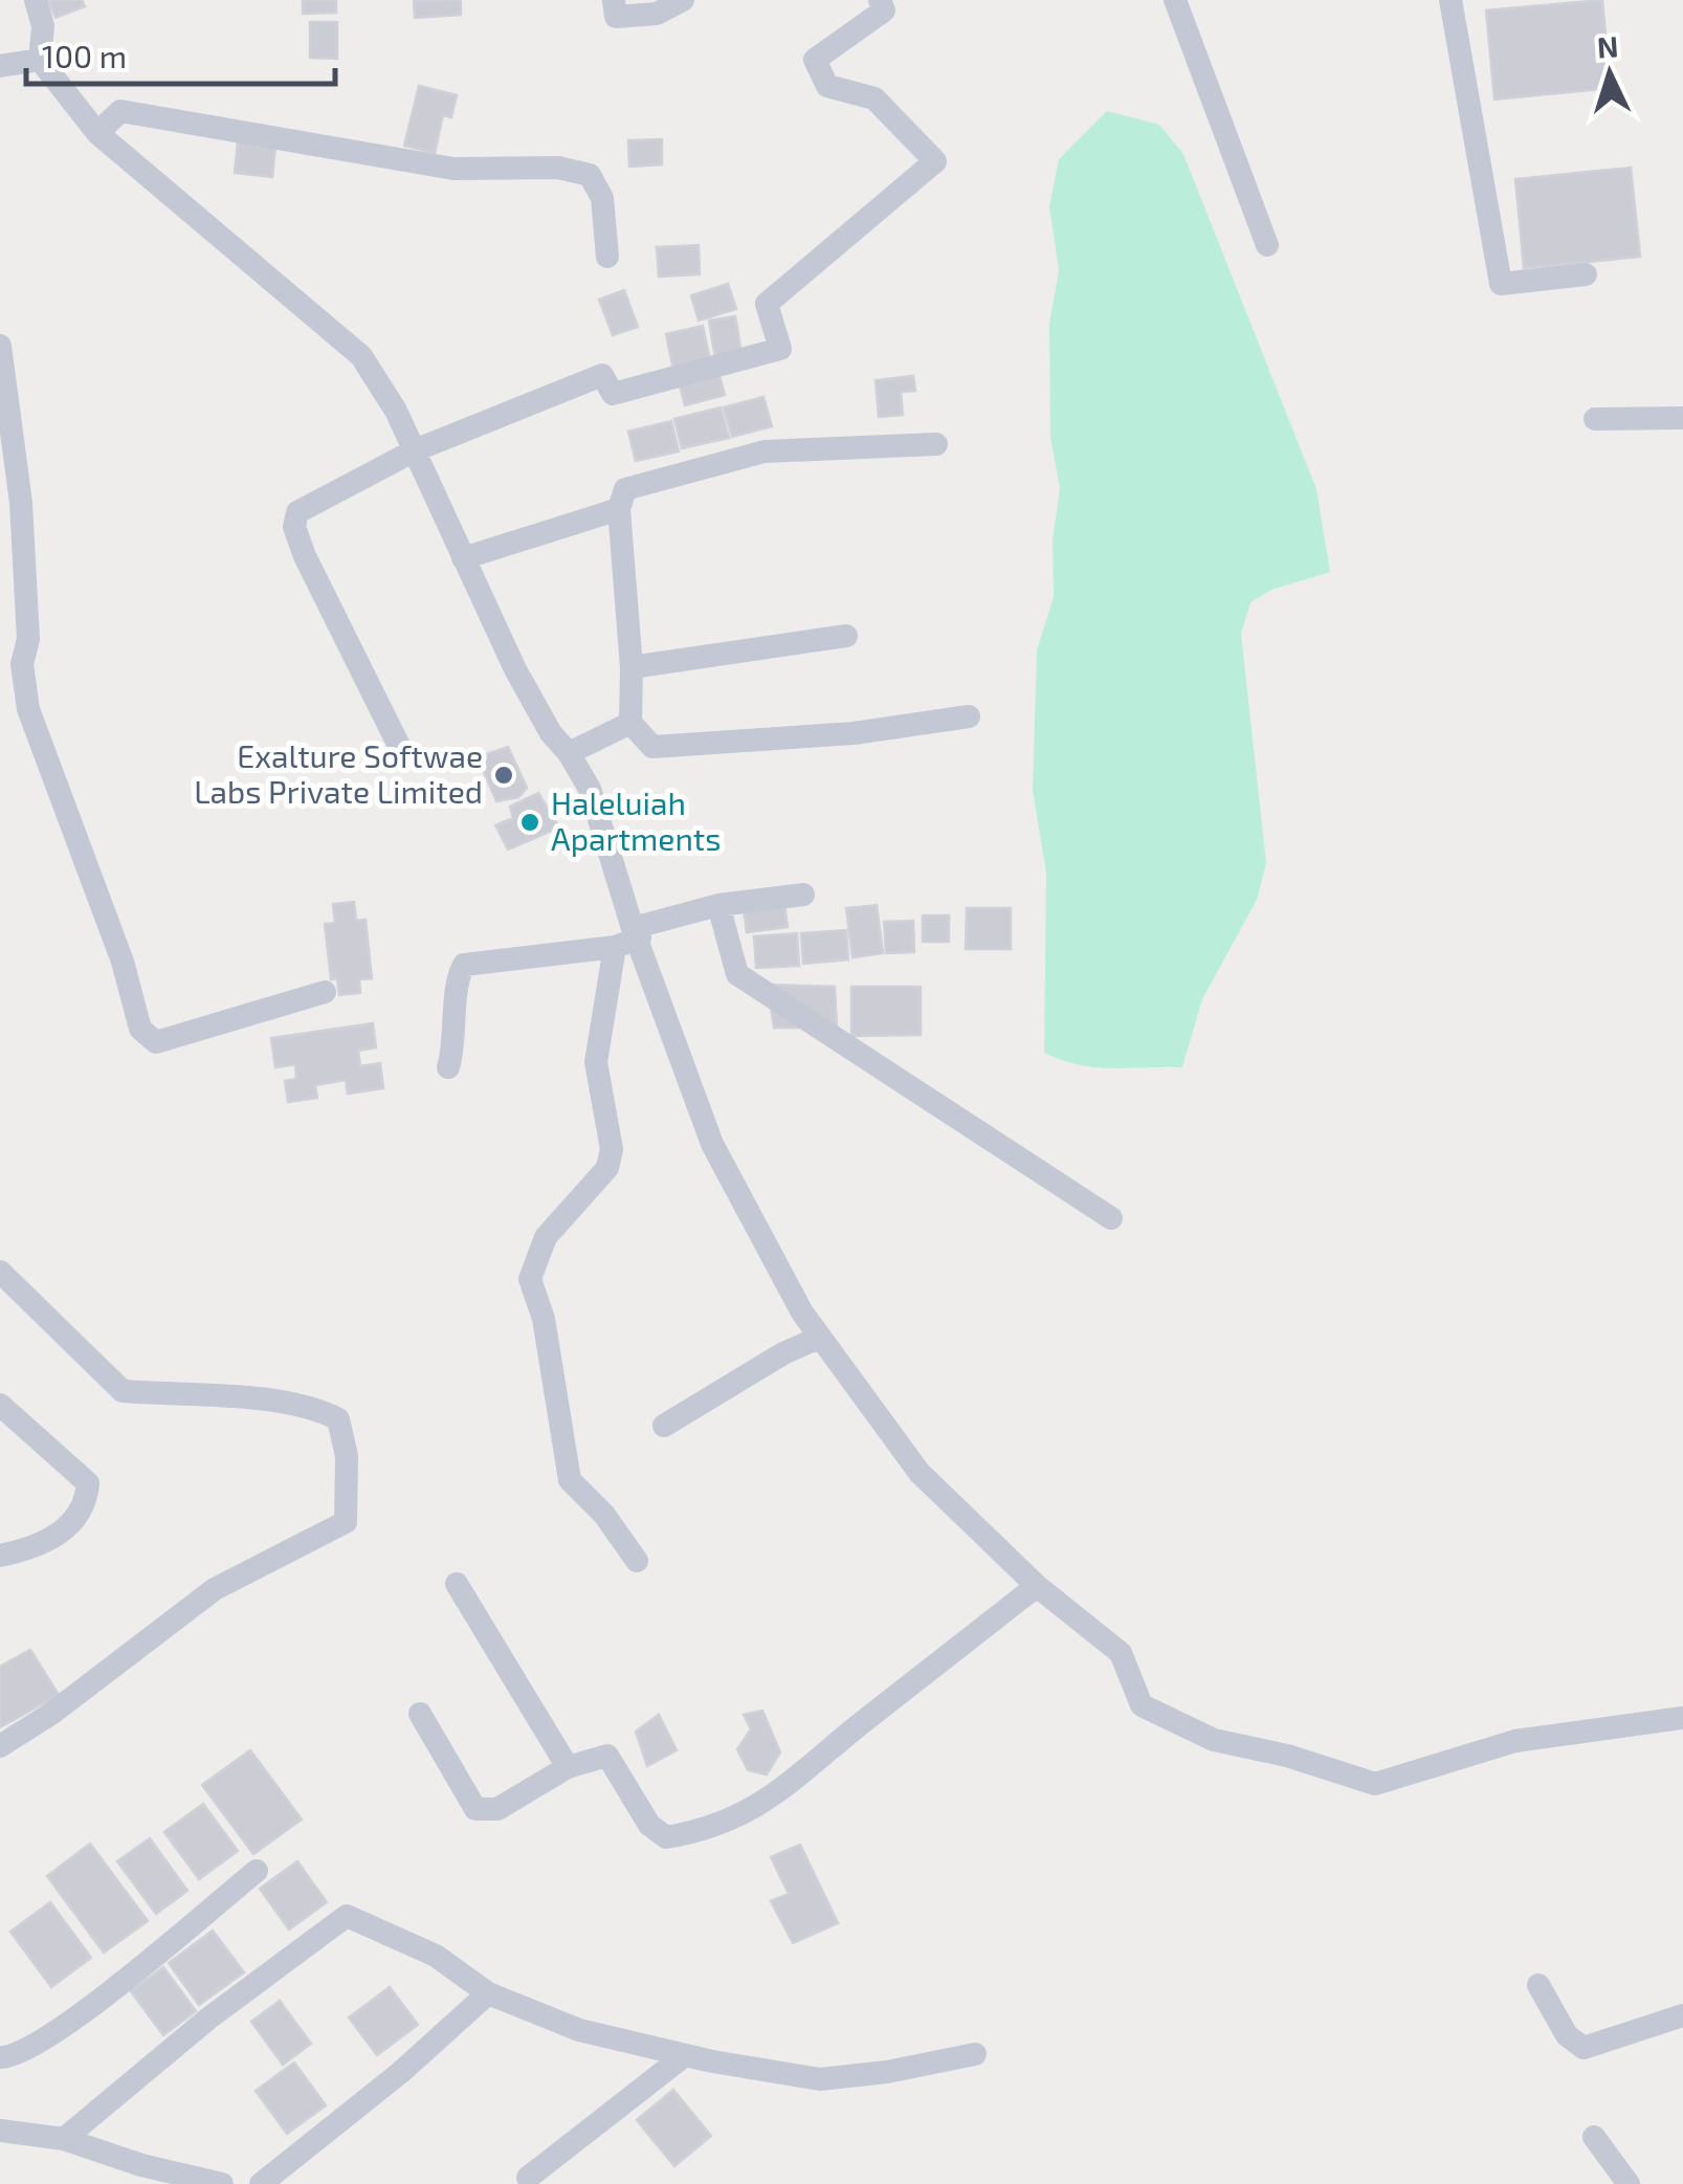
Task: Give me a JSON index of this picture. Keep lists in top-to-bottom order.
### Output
{
  "places": ["Exalture Softwae Labs Private Limited", "Haleluiah Apartments"],
  "scale_bar": "100 m",
  "north": "top"
}
